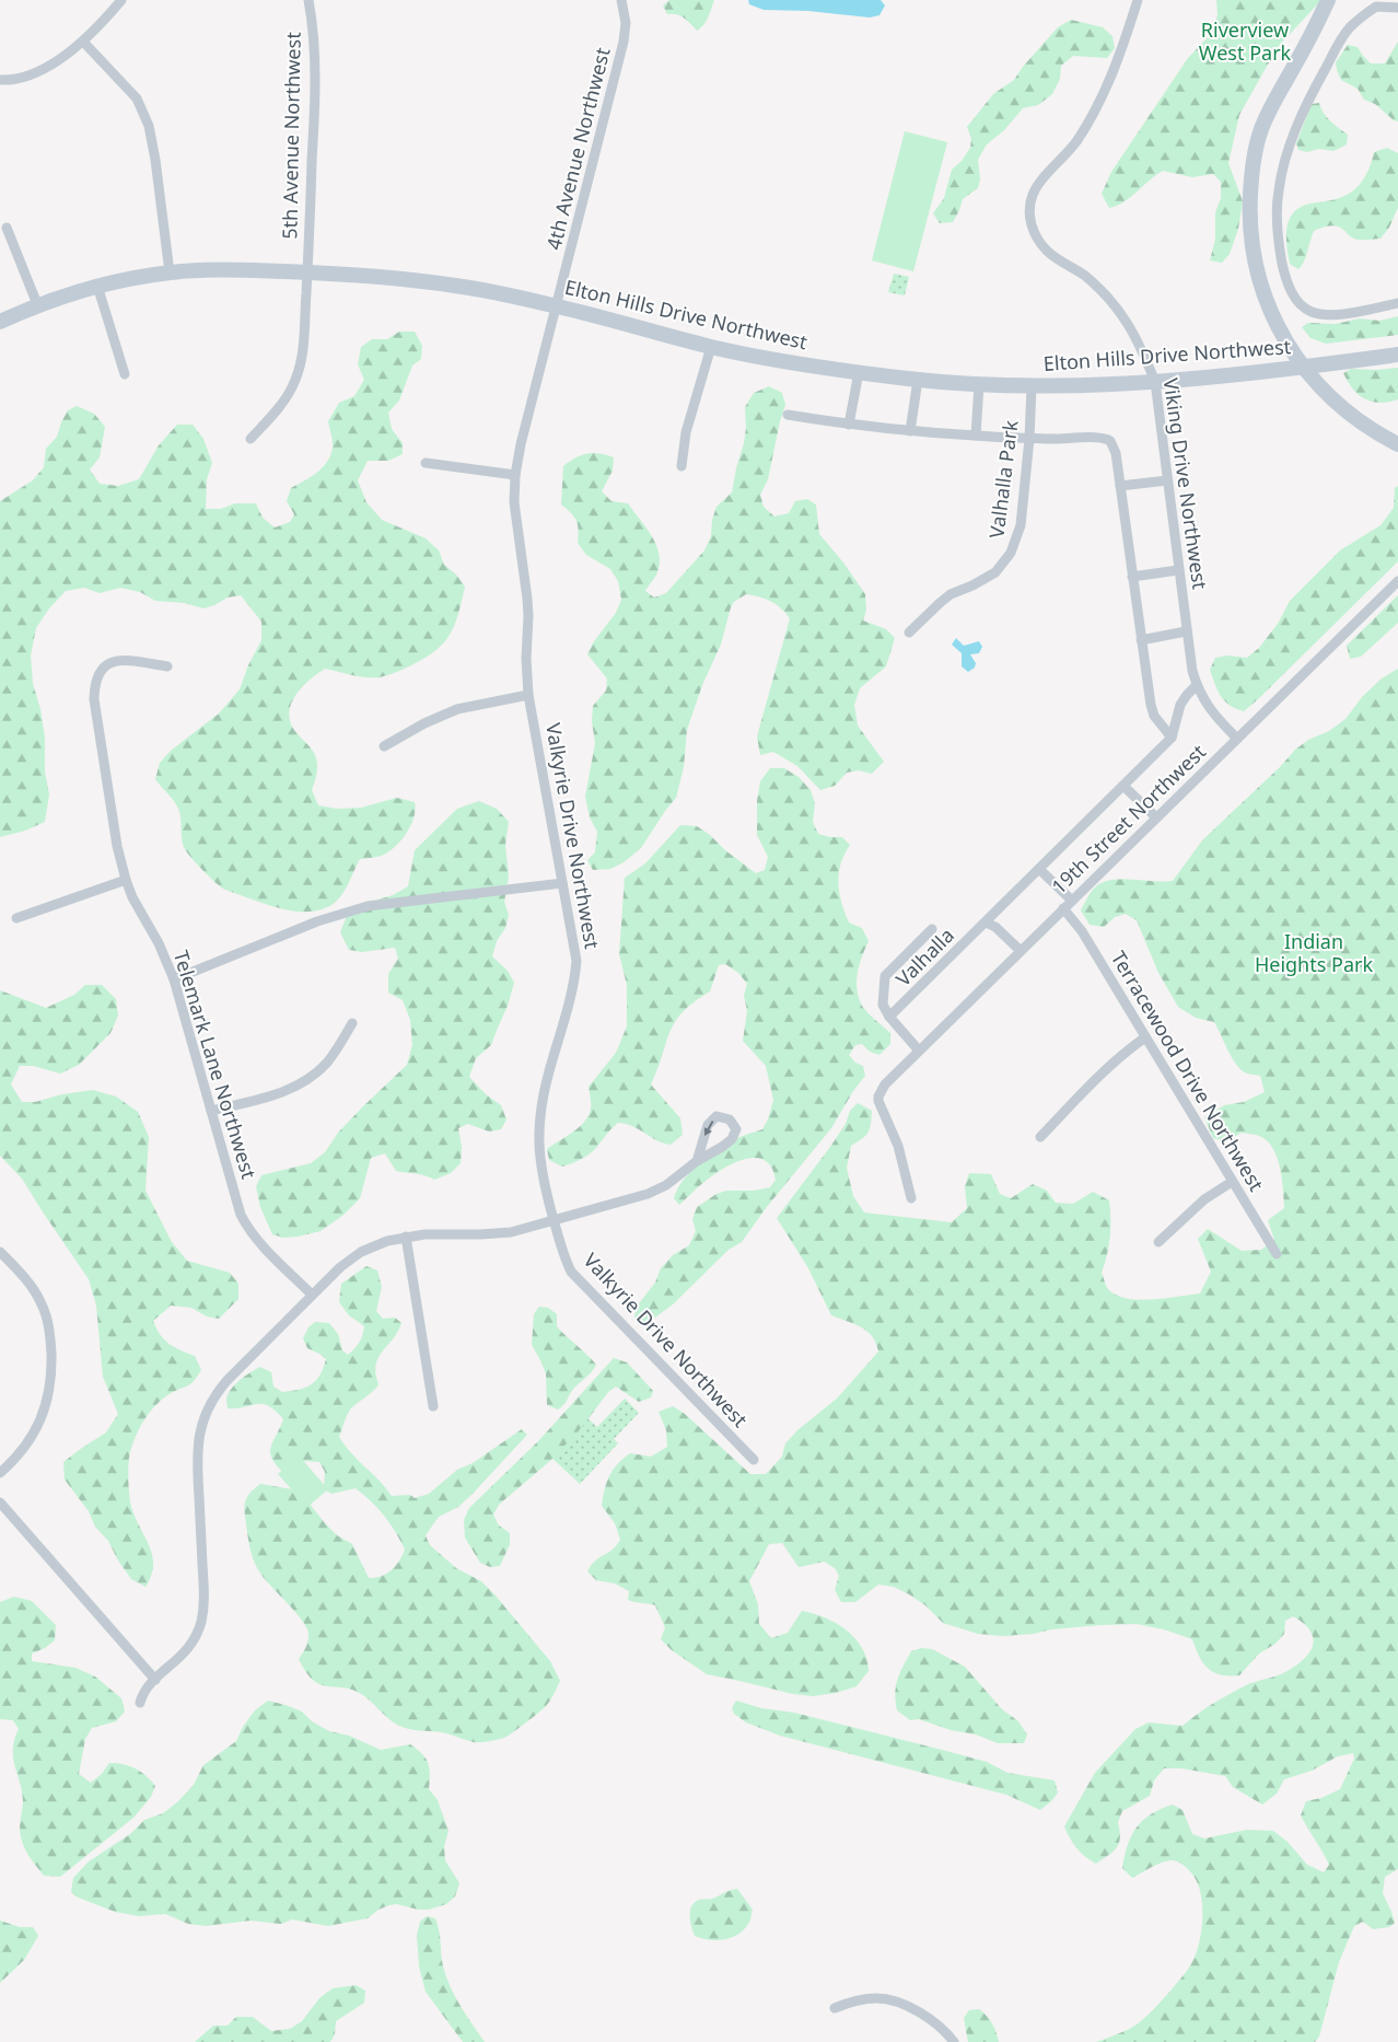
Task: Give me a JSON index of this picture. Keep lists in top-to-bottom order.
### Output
{
  "streets": {
    "main road": ["Elton Hills Drive Northwest"],
    "street": [
      "5th Avenue Northwest",
      "4th Avenue Northwest",
      "Valhalla Park",
      "Viking Drive Northwest",
      "19th Street Northwest",
      "Valkyrie Drive Northwest",
      "Valhalla",
      "Telemark Lane Northwest",
      "Terracewood Drive Northwest"
    ]
  },
  "crossings": [
    ["5th Avenue Northwest", "Elton Hills Drive Northwest"],
    ["4th Avenue Northwest", "Elton Hills Drive Northwest"],
    ["4th Avenue Northwest", "Valkyrie Drive Northwest"],
    ["Elton Hills Drive Northwest", "Valhalla Park"],
    ["Elton Hills Drive Northwest", "Viking Drive Northwest"],
    ["Elton Hills Drive Northwest", "Valkyrie Drive Northwest"],
    ["Viking Drive Northwest", "19th Street Northwest"],
    ["19th Street Northwest", "Valhalla"],
    ["19th Street Northwest", "Terracewood Drive Northwest"]
  ],
  "parks": ["Riverview West Park", "Indian Heights Park"]
}
